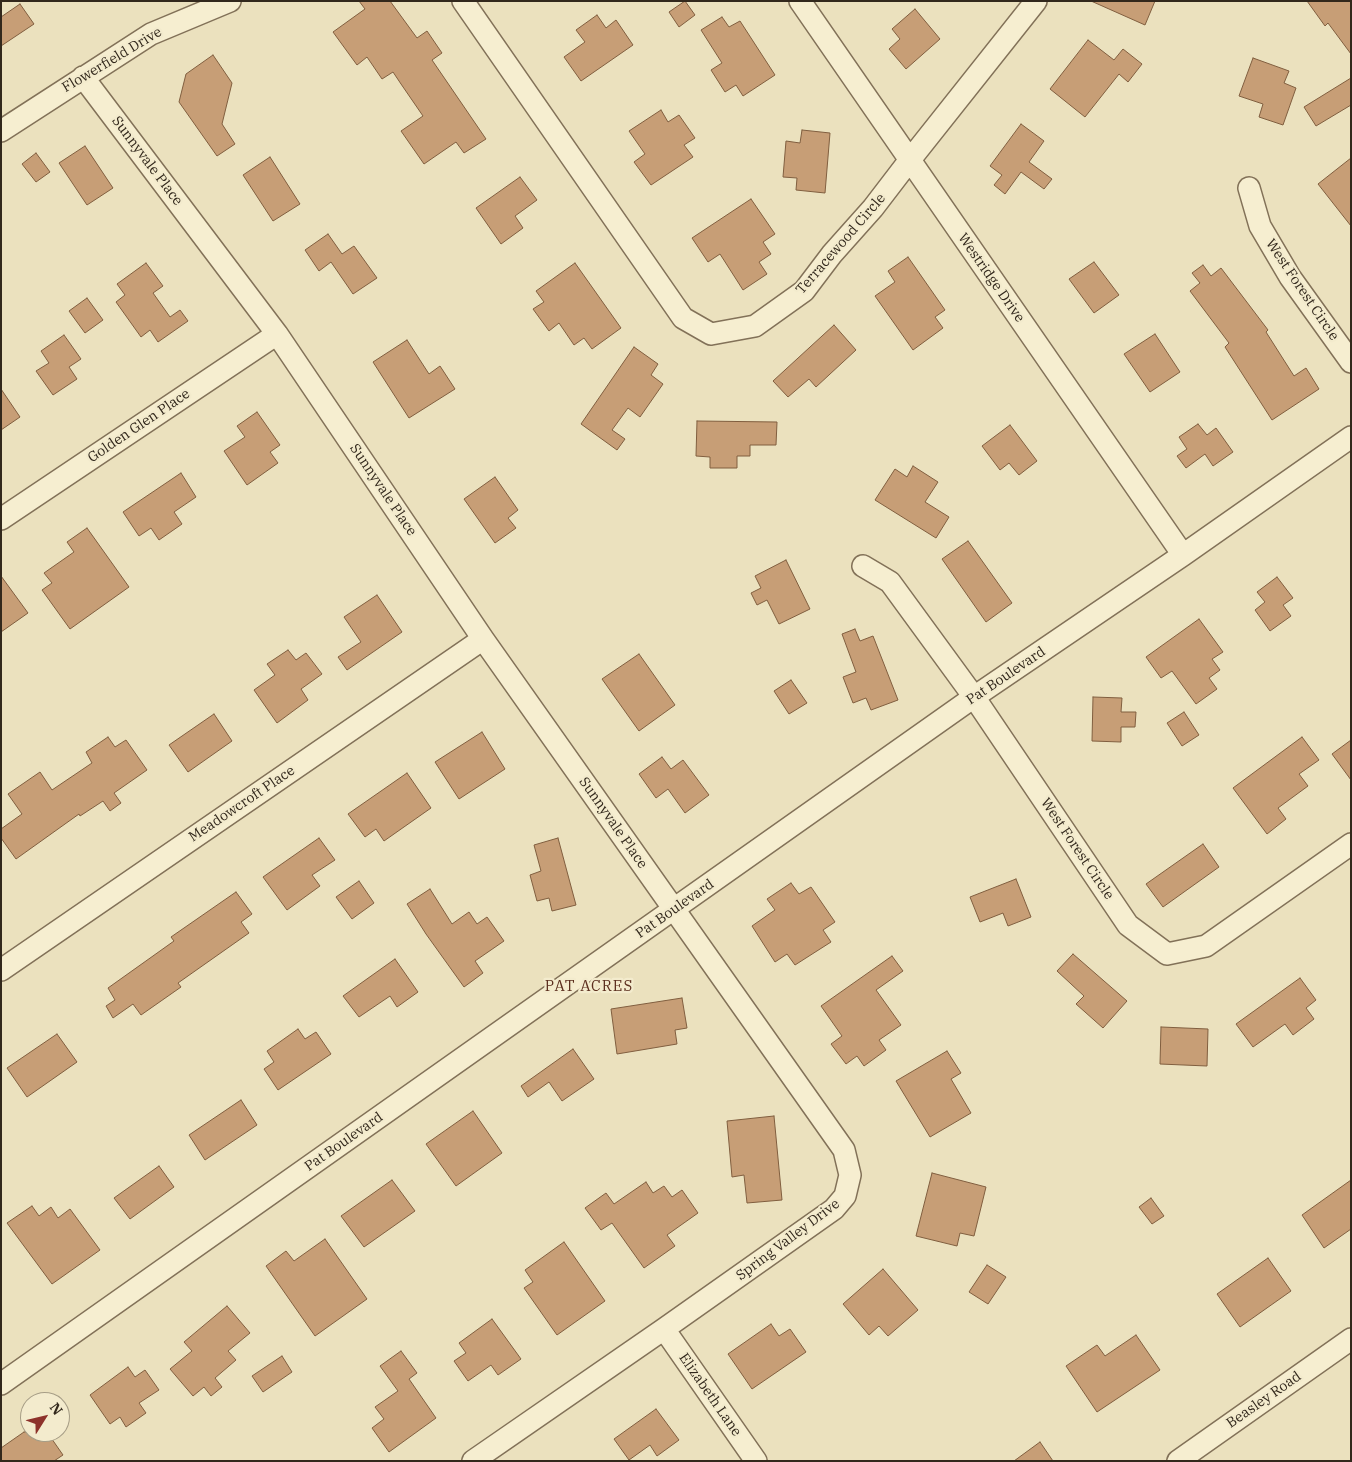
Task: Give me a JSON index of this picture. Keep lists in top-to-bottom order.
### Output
{
  "streets": {
    "street": [
      "Flowerfield Drive",
      "Sunnyvale Place",
      "Terracewood Circle",
      "Westridge Drive",
      "West Forest Circle",
      "Golden Glen Place",
      "Pat Boulevard",
      "Meadowcroft Place",
      "Spring Valley Drive",
      "Elizabeth Lane",
      "Beasley Road"
    ]
  },
  "crossings": [
    ["Flowerfield Drive", "Sunnyvale Place"],
    ["Sunnyvale Place", "Golden Glen Place"],
    ["Sunnyvale Place", "Pat Boulevard"],
    ["Sunnyvale Place", "Meadowcroft Place"],
    ["Sunnyvale Place", "Spring Valley Drive"],
    ["Terracewood Circle", "Westridge Drive"],
    ["Westridge Drive", "Pat Boulevard"],
    ["West Forest Circle", "Pat Boulevard"],
    ["Pat Boulevard", "Spring Valley Drive"],
    ["Spring Valley Drive", "Elizabeth Lane"]
  ],
  "districts": ["PAT ACRES"],
  "north": "top right"
}
